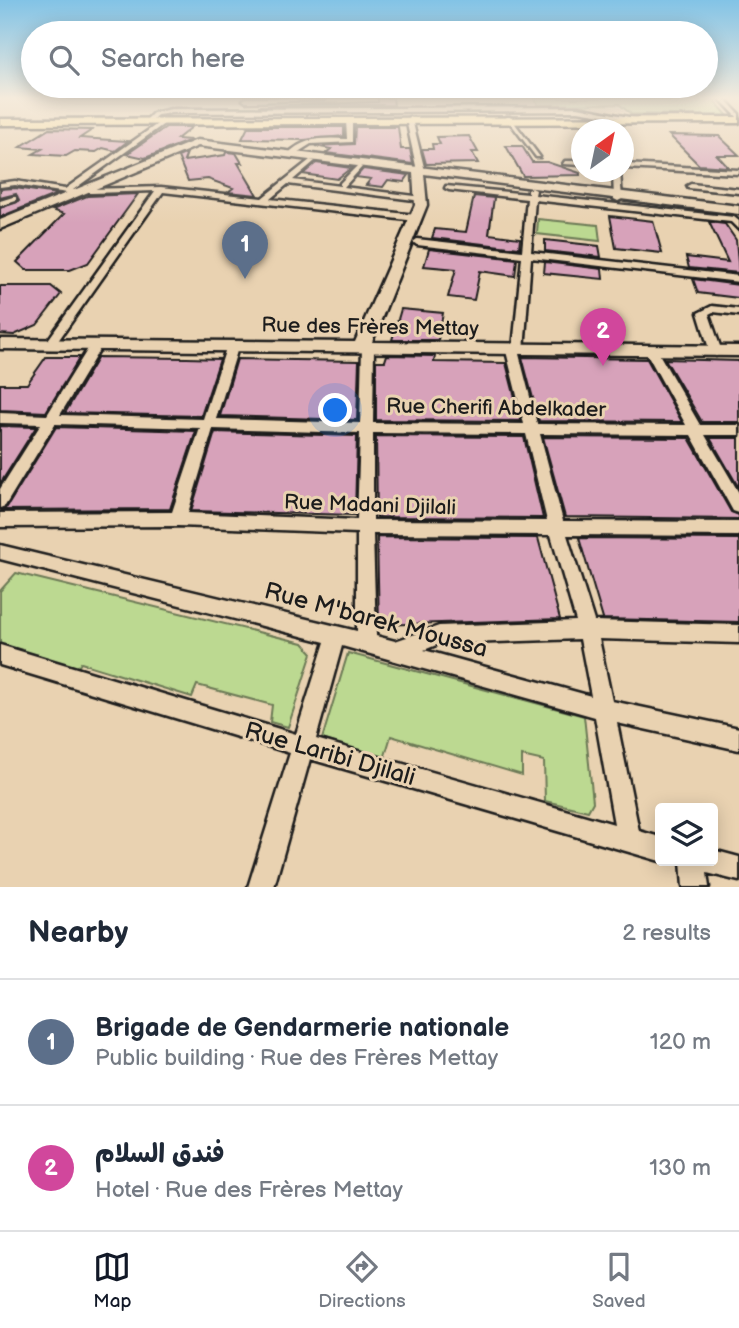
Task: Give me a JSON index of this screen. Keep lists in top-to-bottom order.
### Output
{
  "streets": {
    "street": [
      "Rue des Frères Mettay",
      "Rue Cherifi Abdelkader",
      "Rue Madani Djilali",
      "Rue M'barek Moussa",
      "Rue Laribi Djilali"
    ]
  },
  "north": "top right",
  "page": {
    "search": "Search here",
    "pins": ["1", "2"],
    "heading": ["Nearby", "2 results"],
    "list": [
      {
        "mark": "1",
        "name": "Brigade de Gendarmerie nationale",
        "note": "Public building · Rue des Frères Mettay",
        "value": "120 m"
      },
      {
        "mark": "2",
        "name": "فندق السلام",
        "note": "Hotel · Rue des Frères Mettay",
        "value": "130 m"
      }
    ],
    "nav": ["Map", "Directions", "Saved"]
  }
}
